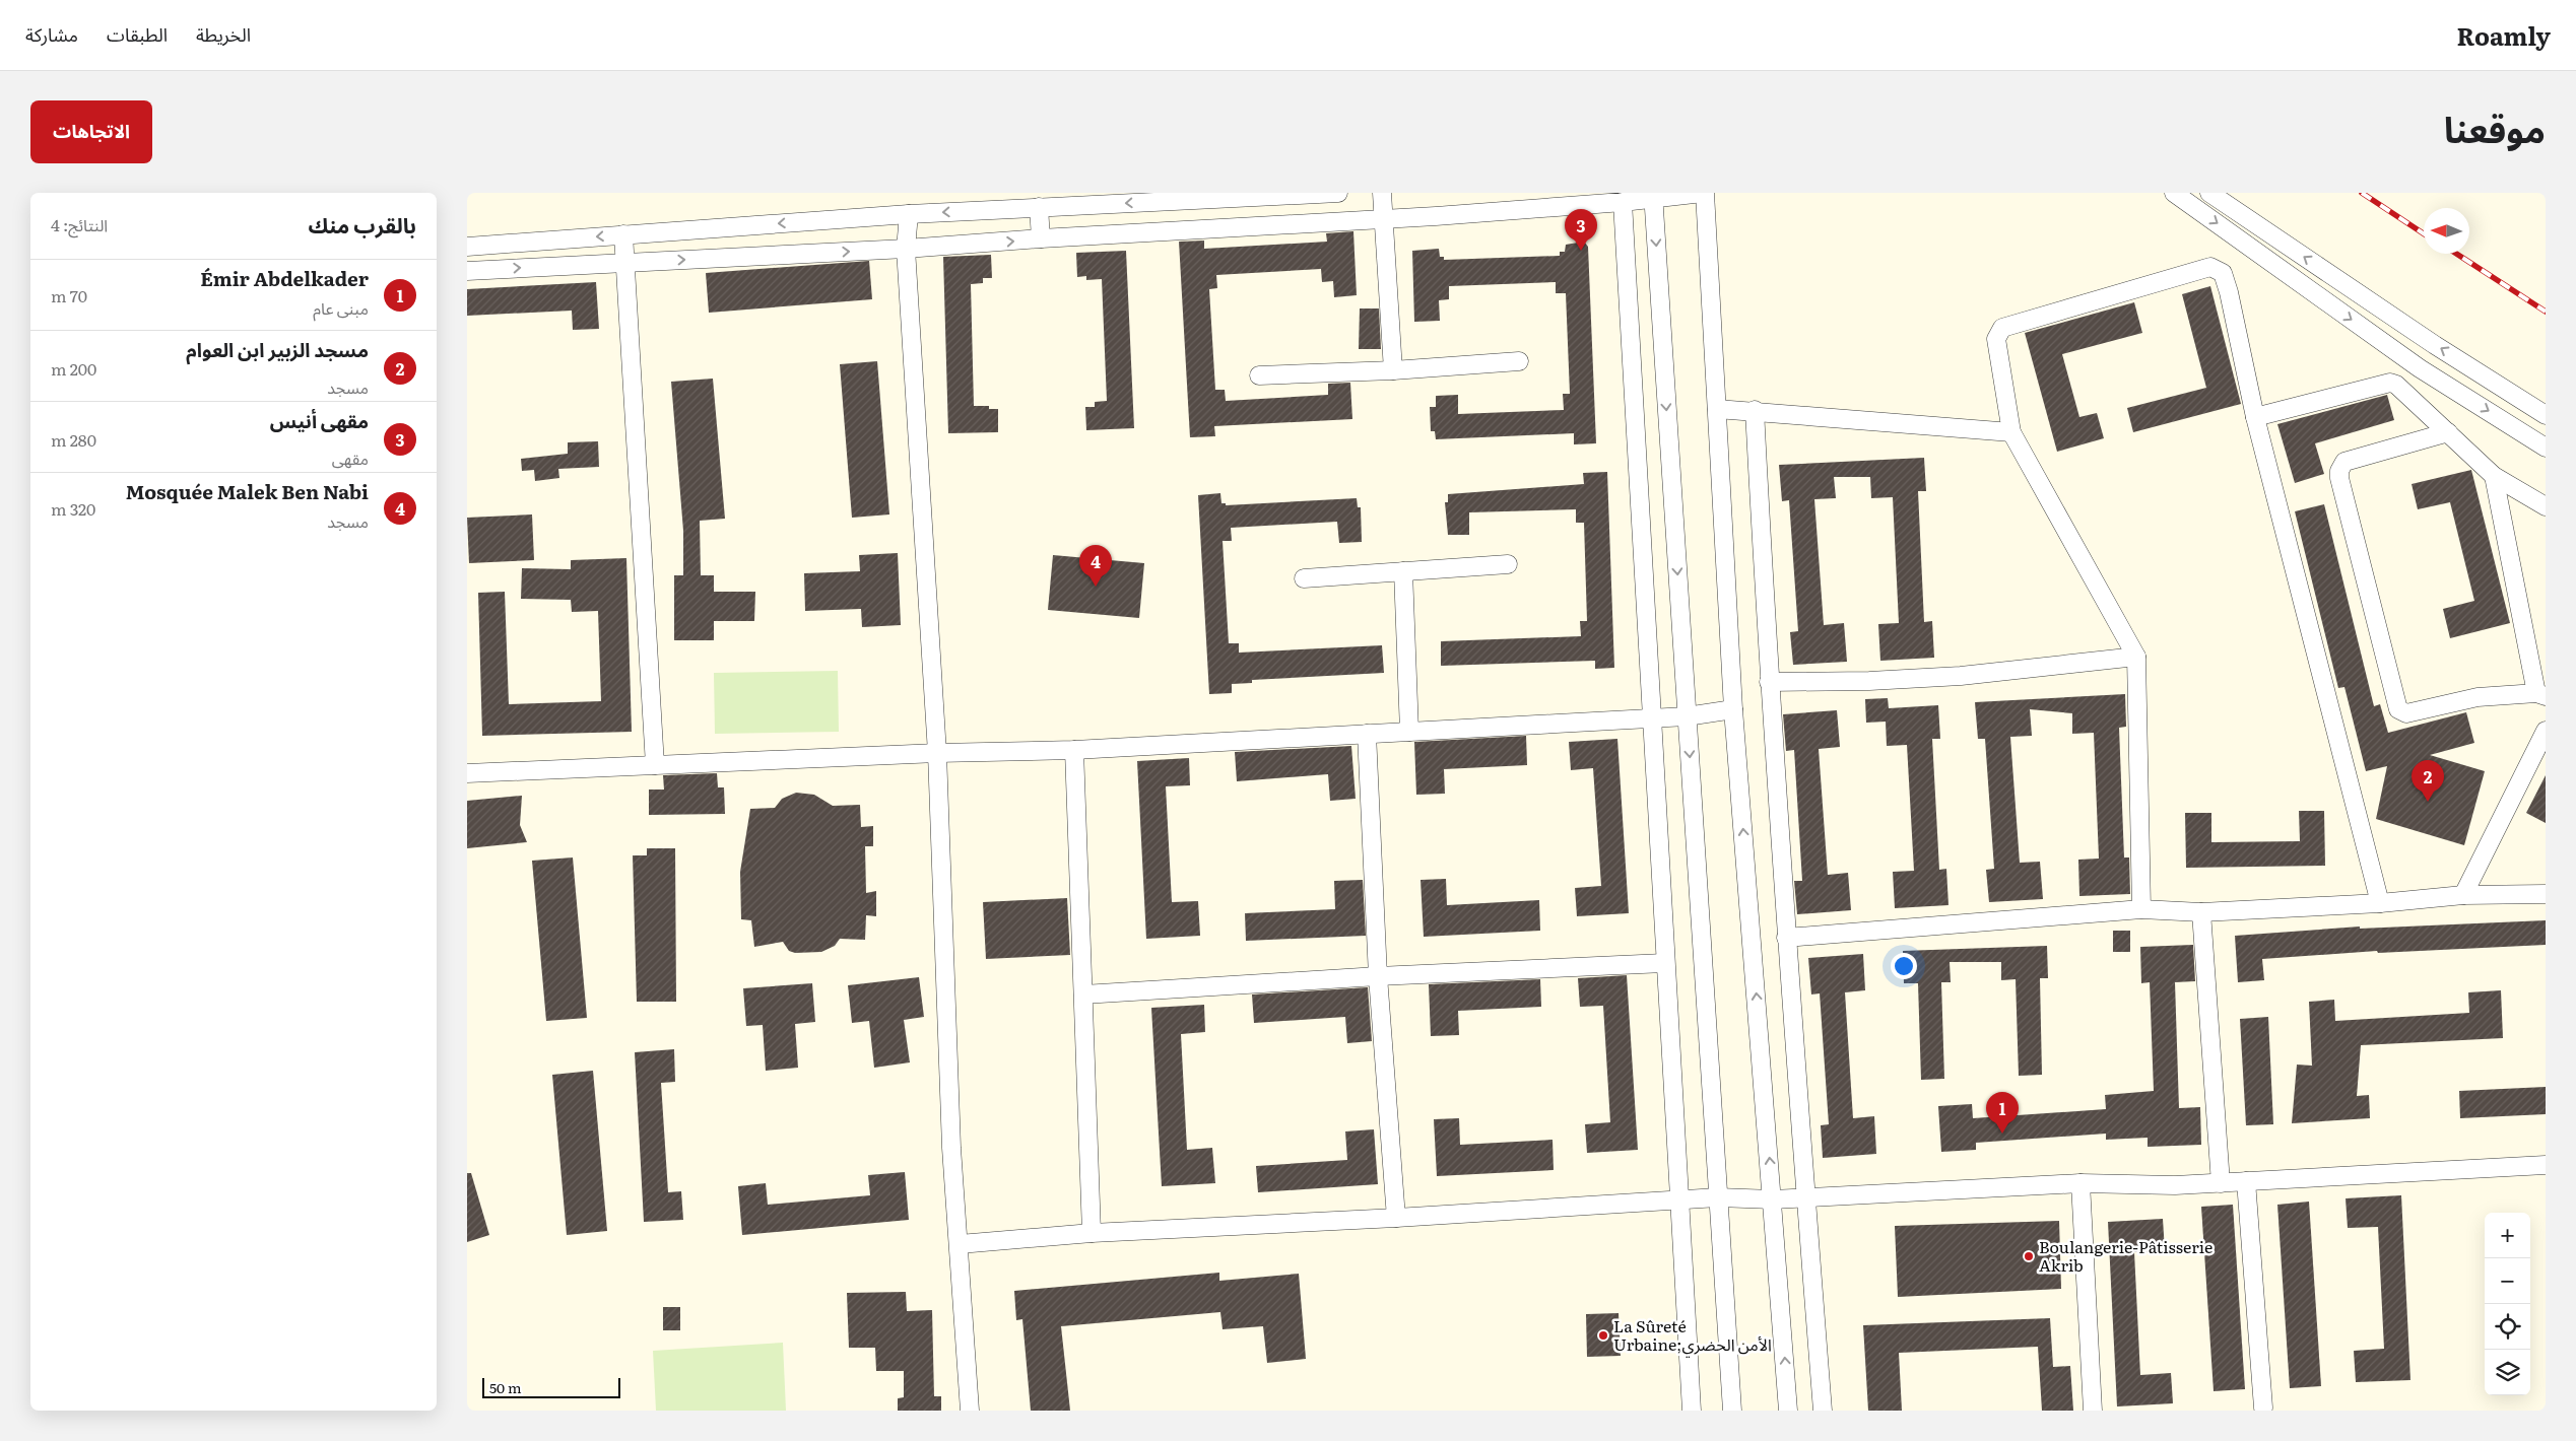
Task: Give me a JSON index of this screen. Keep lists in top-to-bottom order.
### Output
{
  "places": ["Boulangerie-Pâtisserie Akrib", "La Sûreté Urbaine;الأمن الحضري"],
  "scale_bar": "50 m",
  "north": "left",
  "page": {
    "header": "Roamly",
    "nav": ["الخريطة", "الطبقات", "مشاركة"],
    "title": "موقعنا",
    "buttons": "الاتجاهات",
    "heading": ["بالقرب منك", "النتائج: 4"],
    "pins": [
      "3",
      "4",
      "2",
      "1"
    ],
    "list": [
      {
        "mark": "1",
        "name": "Émir Abdelkader",
        "note": "مبنى عام",
        "value": "70 m"
      },
      {
        "mark": "2",
        "name": "مسجد الزبير ابن العوام",
        "note": "مسجد",
        "value": "200 m"
      },
      {
        "mark": "3",
        "name": "مقهى أنيس",
        "note": "مقهى",
        "value": "280 m"
      },
      {
        "mark": "4",
        "name": "Mosquée Malek Ben Nabi",
        "note": "مسجد",
        "value": "320 m"
      }
    ],
    "map_buttons": ["+", "−"],
    "scale": "50 m"
  }
}
